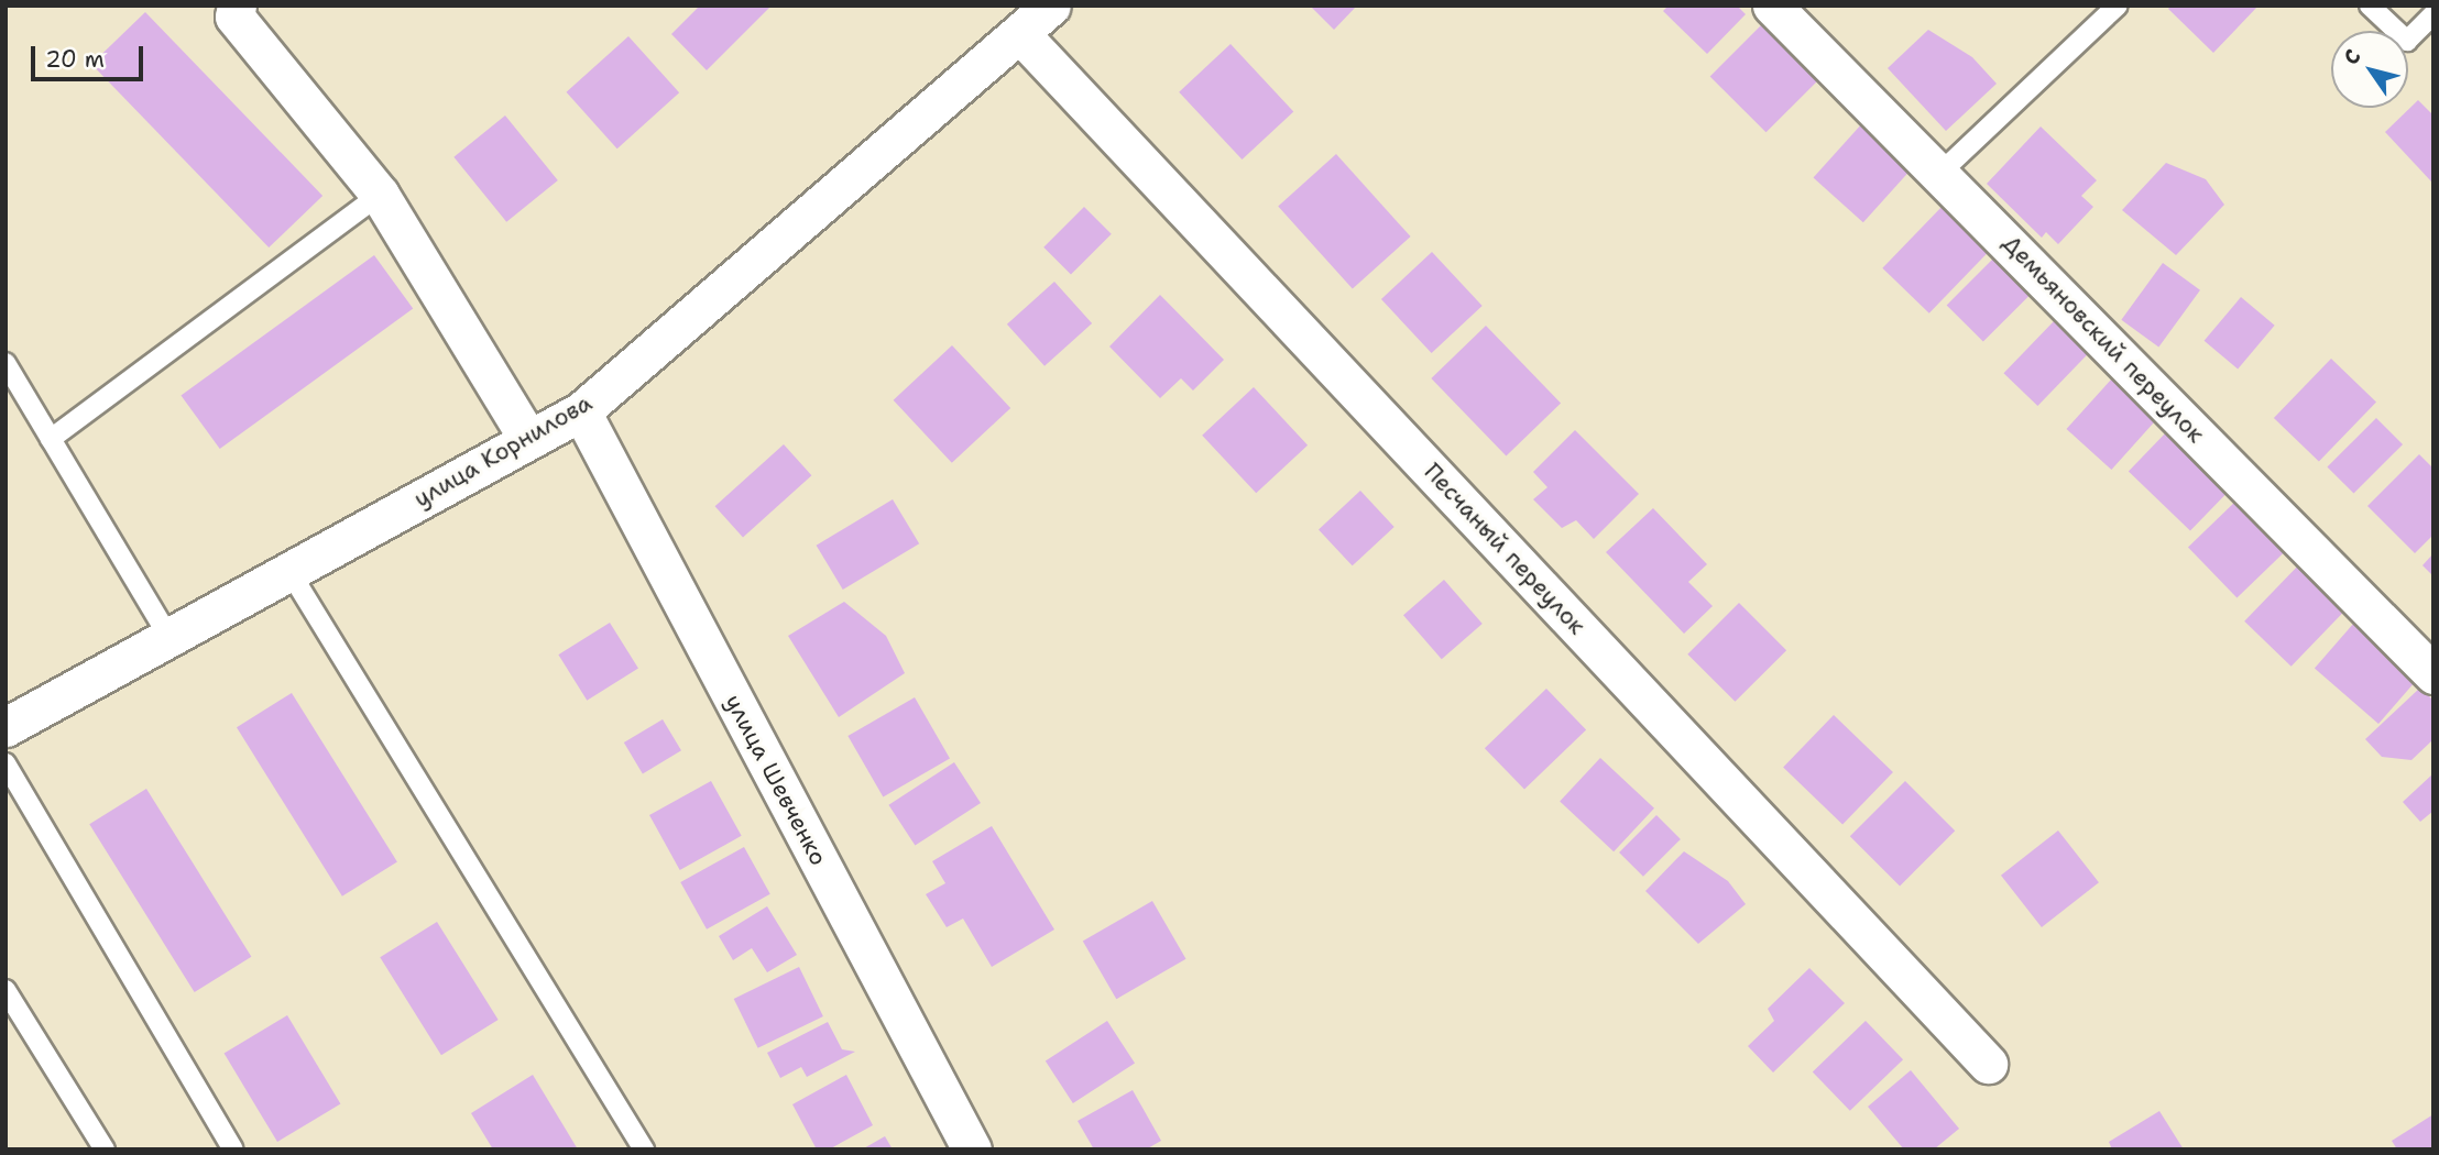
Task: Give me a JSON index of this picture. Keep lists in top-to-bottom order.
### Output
{
  "streets": {
    "street": [
      "Демьяновский переулок",
      "улица Корнилова",
      "Песчаный переулок",
      "улица Шевченко"
    ]
  },
  "crossings": [
    ["улица Корнилова", "Песчаный переулок"],
    ["улица Корнилова", "улица Шевченко"]
  ],
  "scale_bar": "20 m",
  "north": "top left"
}
